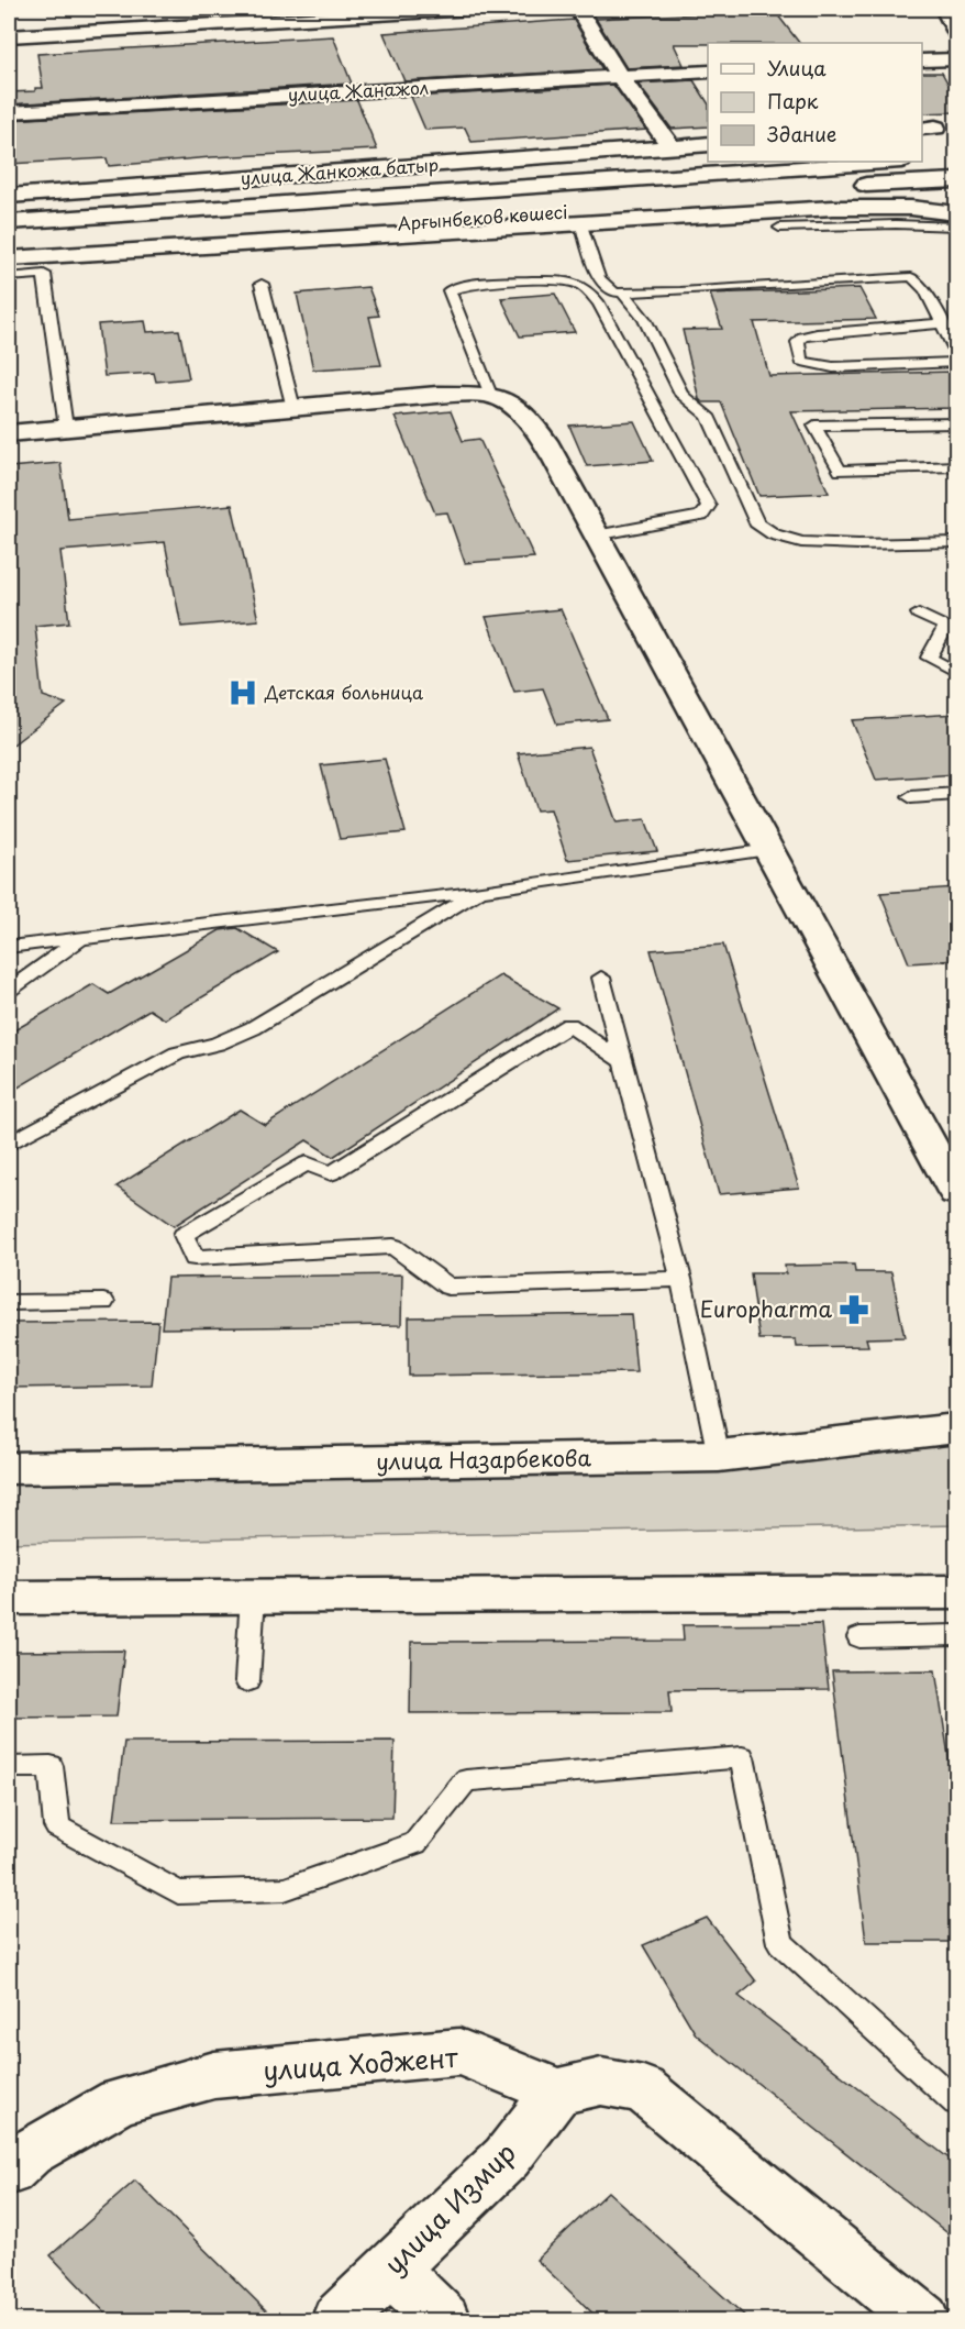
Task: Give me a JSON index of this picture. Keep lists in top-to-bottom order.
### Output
{
  "streets": {
    "street": [
      "улица Жанажол",
      "улица Жанкожа батыр",
      "Арғынбеков көшесі",
      "улица Назарбекова",
      "улица Ходжент",
      "улица Измир"
    ]
  },
  "crossings": [
    ["улица Ходжент", "улица Измир"]
  ],
  "places": {
    "hospital": ["Детская больница"],
    "pharmacy": ["Europharma"]
  },
  "legend": ["Улица", "Парк", "Здание"]
}
